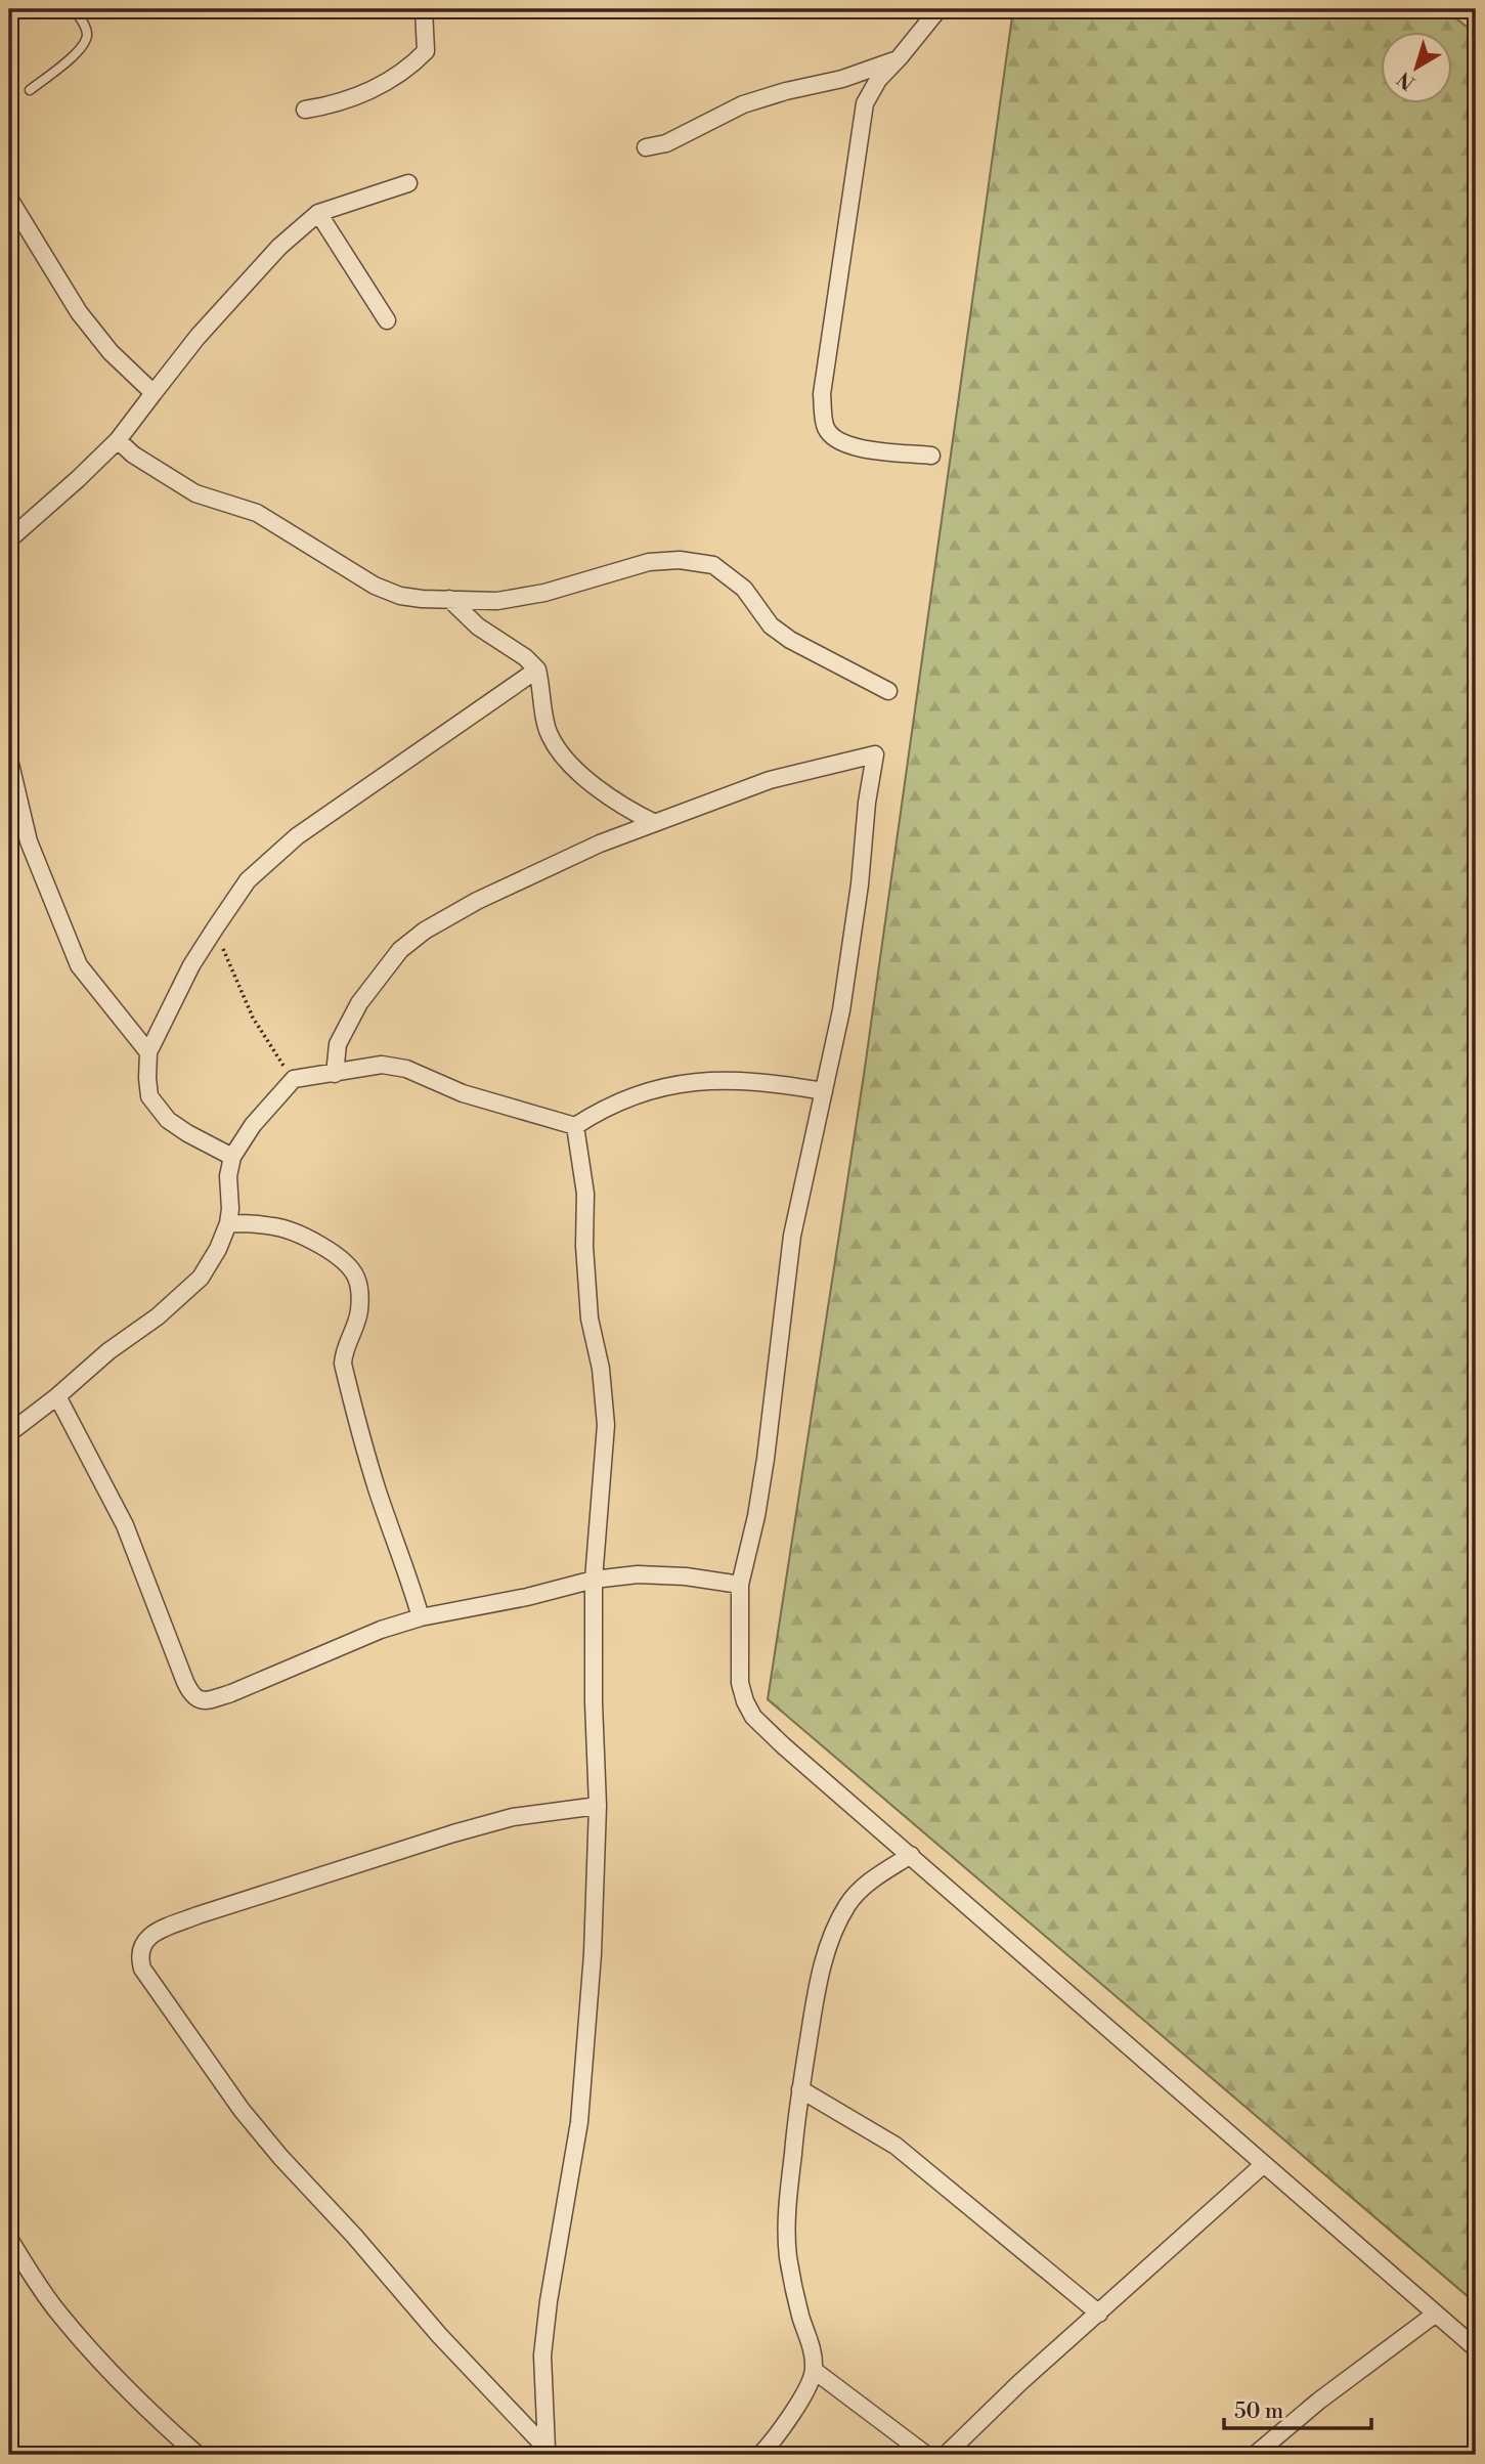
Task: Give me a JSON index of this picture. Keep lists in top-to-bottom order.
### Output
{
  "scale_bar": "50 m",
  "north": "bottom left"
}
